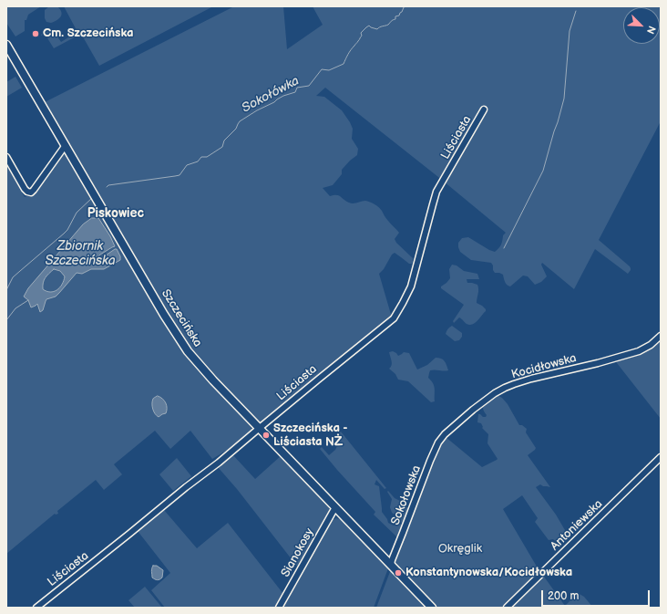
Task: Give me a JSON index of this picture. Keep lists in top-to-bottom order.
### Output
{
  "streets": {
    "main road": ["Szczecińska"],
    "street": [
      "Liściasta",
      "Kocidłowska",
      "Sokołowska",
      "Antoniewska",
      "Sianokosy"
    ]
  },
  "crossings": [
    ["Liściasta", "Szczecińska"],
    ["Szczecińska", "Sokołowska"],
    ["Szczecińska", "Sianokosy"],
    ["Kocidłowska", "Sokołowska"]
  ],
  "districts": ["Piskowiec"],
  "water": ["Sokołówka", "Zbiornik Szczecińska"],
  "parks": ["Okręglik"],
  "places": ["Cm. Szczecińska", "Szczecińska - Liściasta NŻ", "Konstantynowska/Kocidłowska"],
  "scale_bar": "200 m",
  "north": "bottom right"
}
